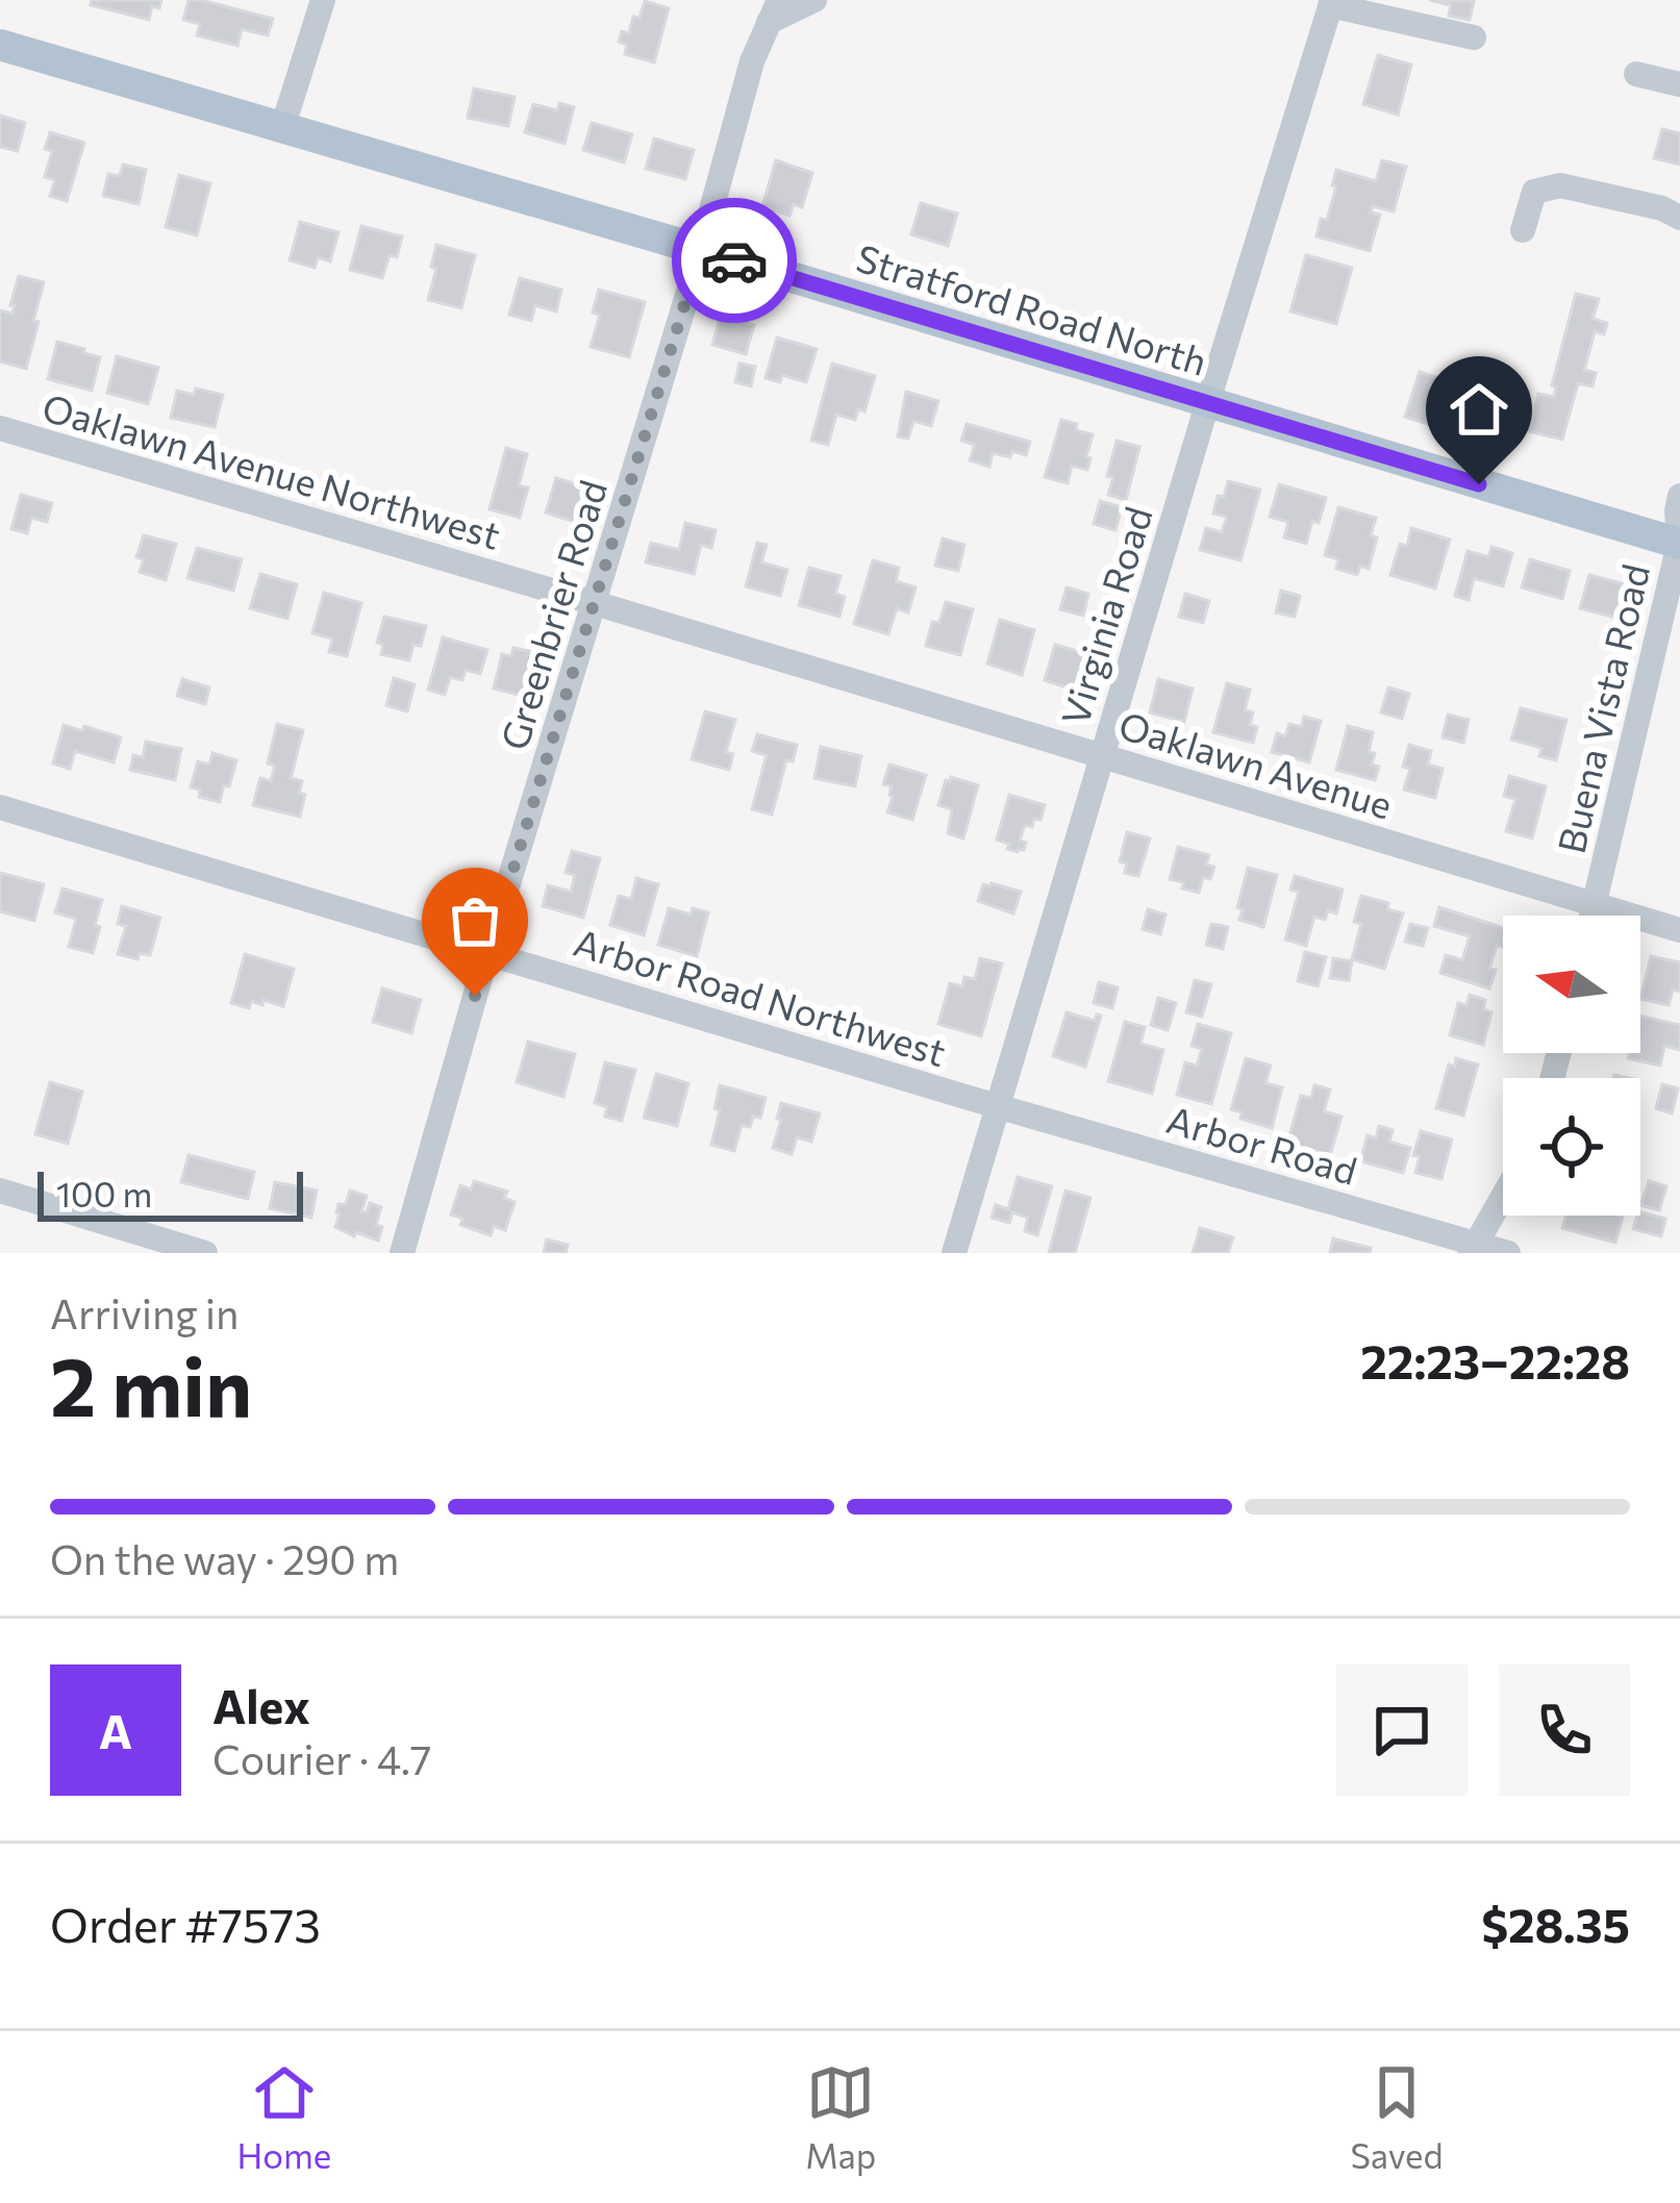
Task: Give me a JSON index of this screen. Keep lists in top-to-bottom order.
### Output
{
  "streets": {
    "main road": ["Stratford Road North"],
    "street": [
      "Oaklawn Avenue Northwest",
      "Greenbrier Road",
      "Virginia Road",
      "Buena Vista Road",
      "Oaklawn Avenue",
      "Arbor Road Northwest",
      "Arbor Road"
    ]
  },
  "crossings": [
    ["Stratford Road North", "Greenbrier Road"],
    ["Stratford Road North", "Virginia Road"],
    ["Stratford Road North", "Buena Vista Road"],
    ["Oaklawn Avenue Northwest", "Greenbrier Road"],
    ["Oaklawn Avenue Northwest", "Oaklawn Avenue"],
    ["Greenbrier Road", "Oaklawn Avenue"],
    ["Greenbrier Road", "Arbor Road Northwest"],
    ["Virginia Road", "Oaklawn Avenue"],
    ["Virginia Road", "Arbor Road Northwest"],
    ["Virginia Road", "Arbor Road"],
    ["Buena Vista Road", "Oaklawn Avenue"],
    ["Arbor Road Northwest", "Arbor Road"]
  ],
  "scale_bar": "100 m",
  "north": "left",
  "page": {
    "scale": "100 m",
    "heading": ["2 min", "Arriving in", "22:23–22:28"],
    "panel": [
      "Alex",
      "Courier · 4.7",
      "Order #7573",
      "$28.35"
    ],
    "bar": "On the way · 290 m",
    "round": "A",
    "tabs": ["Home", "Map", "Saved"]
  }
}
